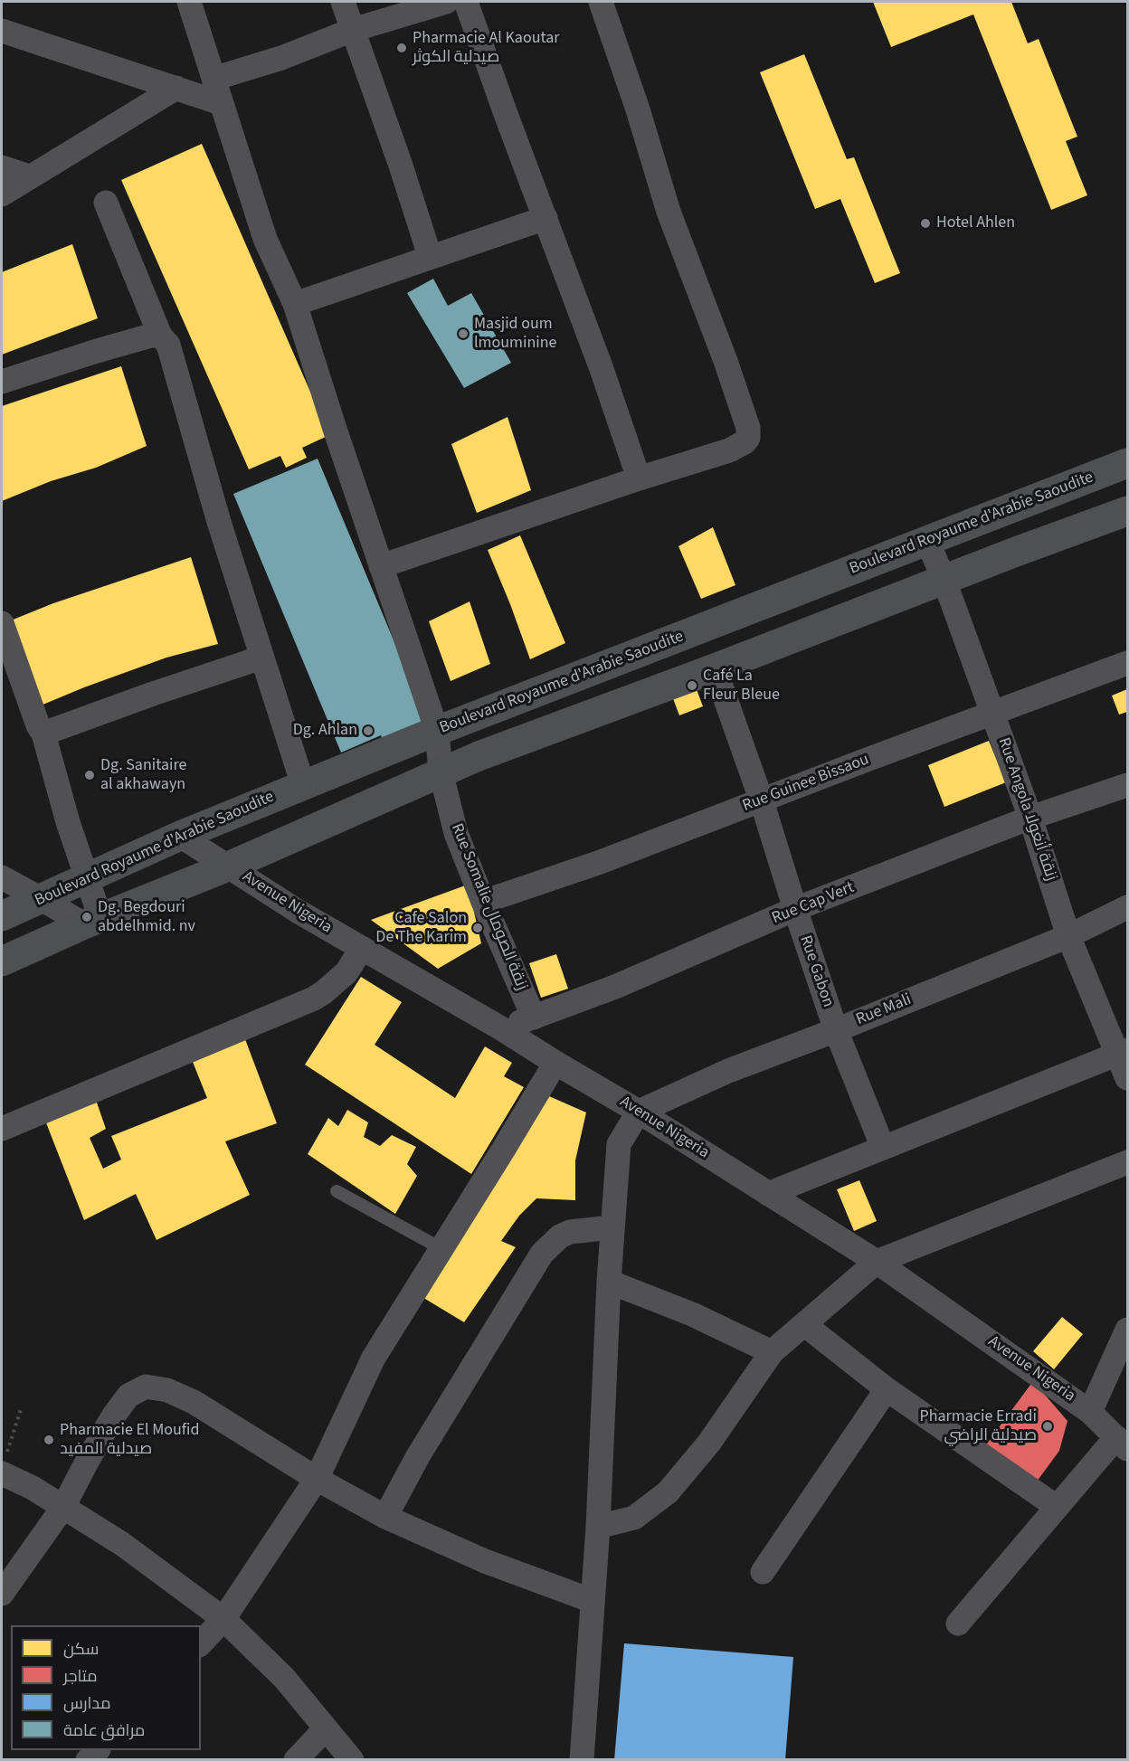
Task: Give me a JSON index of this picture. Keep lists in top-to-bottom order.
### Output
{
  "streets": {
    "main road": ["Boulevard Royaume d'Arabie Saoudite"],
    "street": [
      "Rue Guinee Bissaou",
      "Rue Angola زنقة أنغولا",
      "Avenue Nigeria",
      "Rue Cap Vert",
      "Rue Somalie زنقة الصومال",
      "Rue Gabon",
      "Rue Mali"
    ]
  },
  "crossings": [
    ["Boulevard Royaume d'Arabie Saoudite", "Rue Angola زنقة أنغولا"],
    ["Boulevard Royaume d'Arabie Saoudite", "Avenue Nigeria"],
    ["Boulevard Royaume d'Arabie Saoudite", "Rue Somalie زنقة الصومال"],
    ["Rue Guinee Bissaou", "Rue Angola زنقة أنغولا"],
    ["Rue Guinee Bissaou", "Rue Somalie زنقة الصومال"],
    ["Rue Guinee Bissaou", "Rue Gabon"],
    ["Rue Angola زنقة أنغولا", "Rue Cap Vert"],
    ["Rue Angola زنقة أنغولا", "Rue Mali"],
    ["Avenue Nigeria", "Rue Cap Vert"],
    ["Avenue Nigeria", "Rue Mali"],
    ["Rue Cap Vert", "Rue Somalie زنقة الصومال"],
    ["Rue Cap Vert", "Rue Gabon"],
    ["Rue Gabon", "Rue Mali"]
  ],
  "places": [
    "Pharmacie Al Kaoutar صيدلية الكوثر",
    "Hotel Ahlen",
    "Masjid oum lmouminine",
    "Café La Fleur Bleue",
    "Dg. Ahlan",
    "Dg. Sanitaire al akhawayn",
    "Dg. Begdouri abdelhmid. nv",
    "Cafe Salon De The Karim",
    "Pharmacie Erradi صيدلية الراضي",
    "Pharmacie El Moufid صيدلية المفيد"
  ],
  "legend": [
    "سكن",
    "متاجر",
    "مدارس",
    "مرافق عامة"
  ]
}
